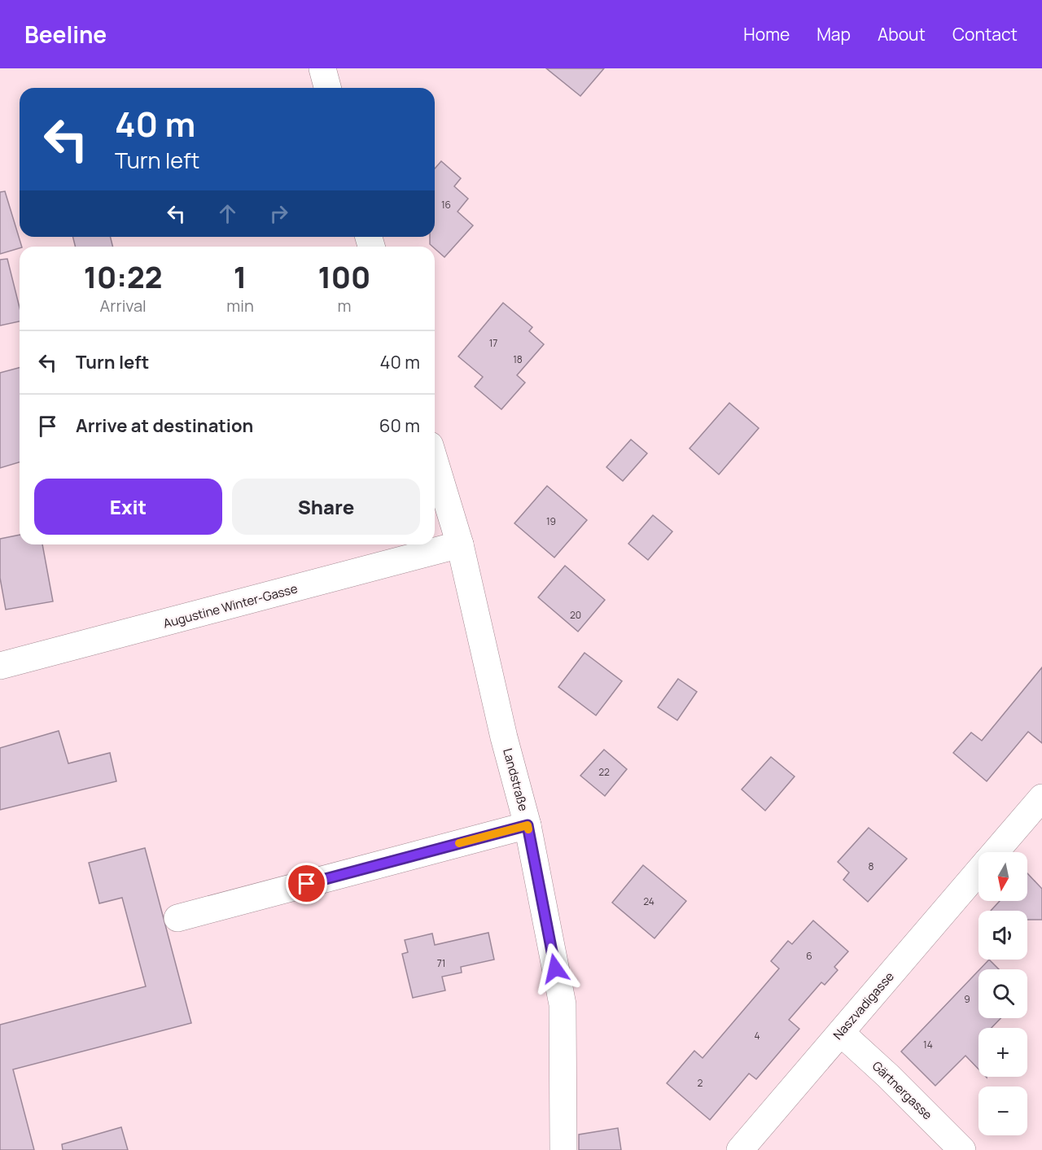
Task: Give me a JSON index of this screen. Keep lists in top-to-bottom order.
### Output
{
  "streets": {
    "street": [
      "Augustine Winter-Gasse",
      "Landstraße",
      "Naszvadigasse",
      "Gärtnergasse"
    ]
  },
  "crossings": [
    ["Augustine Winter-Gasse", "Landstraße"],
    ["Naszvadigasse", "Gärtnergasse"]
  ],
  "house_numbers": [
    "16",
    "17",
    "18",
    "19",
    "20",
    "22",
    "8",
    "24",
    "6",
    "71",
    "9",
    "4",
    "14",
    "2"
  ],
  "north": "bottom",
  "page": {
    "header": "Beeline",
    "nav": [
      "Home",
      "Map",
      "About",
      "Contact"
    ],
    "turn": ["40 m", "Turn left"],
    "eta": [
      "10:22",
      "Arrival",
      "1",
      "min",
      "100",
      "m"
    ],
    "list": [
      {
        "name": "Turn left",
        "value": "40 m"
      },
      {
        "name": "Arrive at destination",
        "value": "60 m"
      }
    ],
    "buttons": ["Exit", "Share"],
    "map_buttons": ["+", "−"]
  }
}
